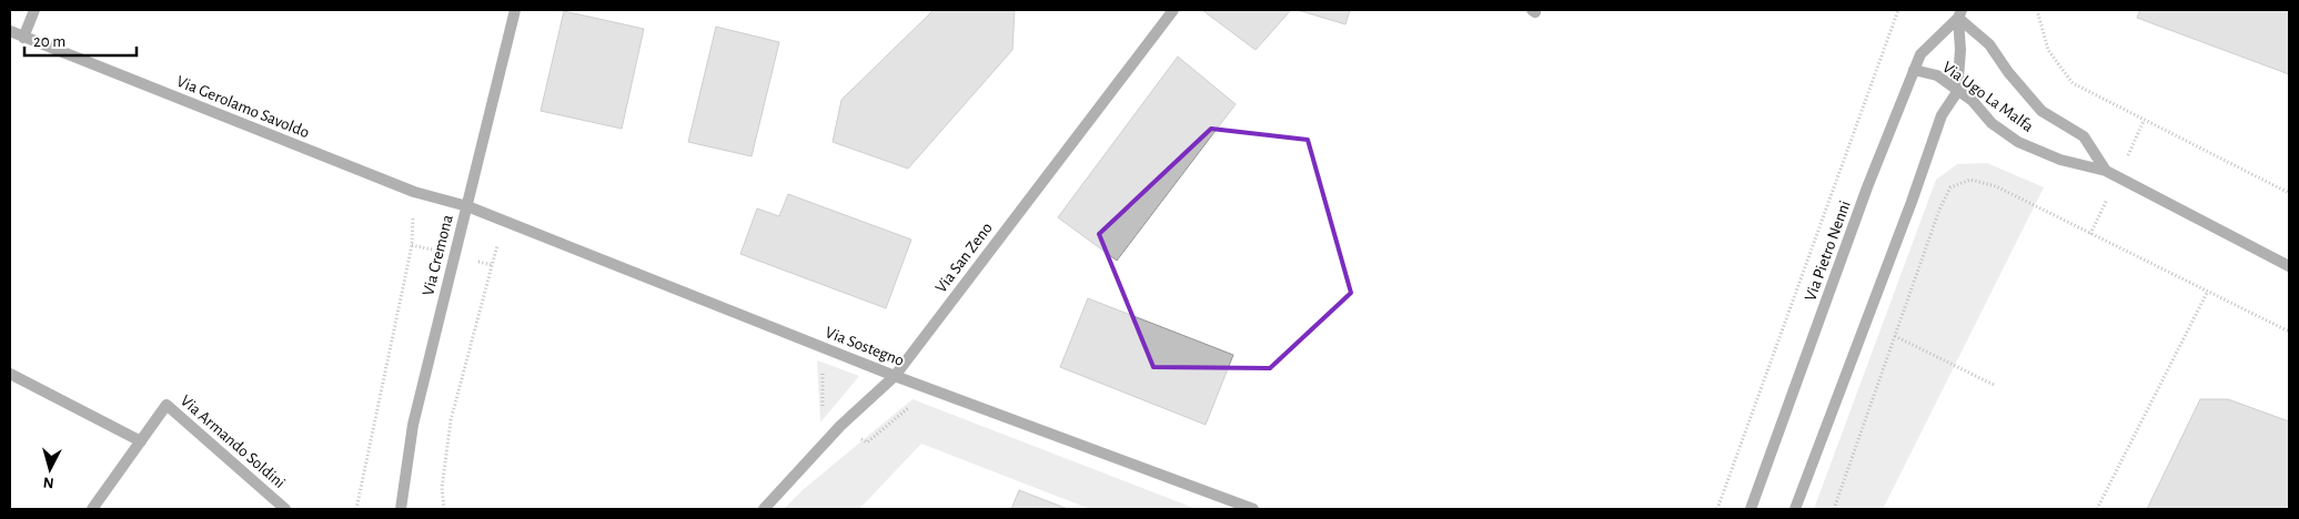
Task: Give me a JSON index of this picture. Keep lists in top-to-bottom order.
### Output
{
  "streets": {
    "street": [
      "Via Ugo La Malfa",
      "Via Gerolamo Savoldo",
      "Via Pietro Nenni",
      "Via Cremona",
      "Via San Zeno",
      "Via Sostegno",
      "Via Armando Soldini"
    ]
  },
  "crossings": [
    ["Via Ugo La Malfa", "Via Pietro Nenni"],
    ["Via Gerolamo Savoldo", "Via Cremona"],
    ["Via Gerolamo Savoldo", "Via Sostegno"],
    ["Via Cremona", "Via Sostegno"],
    ["Via San Zeno", "Via Sostegno"]
  ],
  "scale_bar": "20 m",
  "north": "bottom"
}
